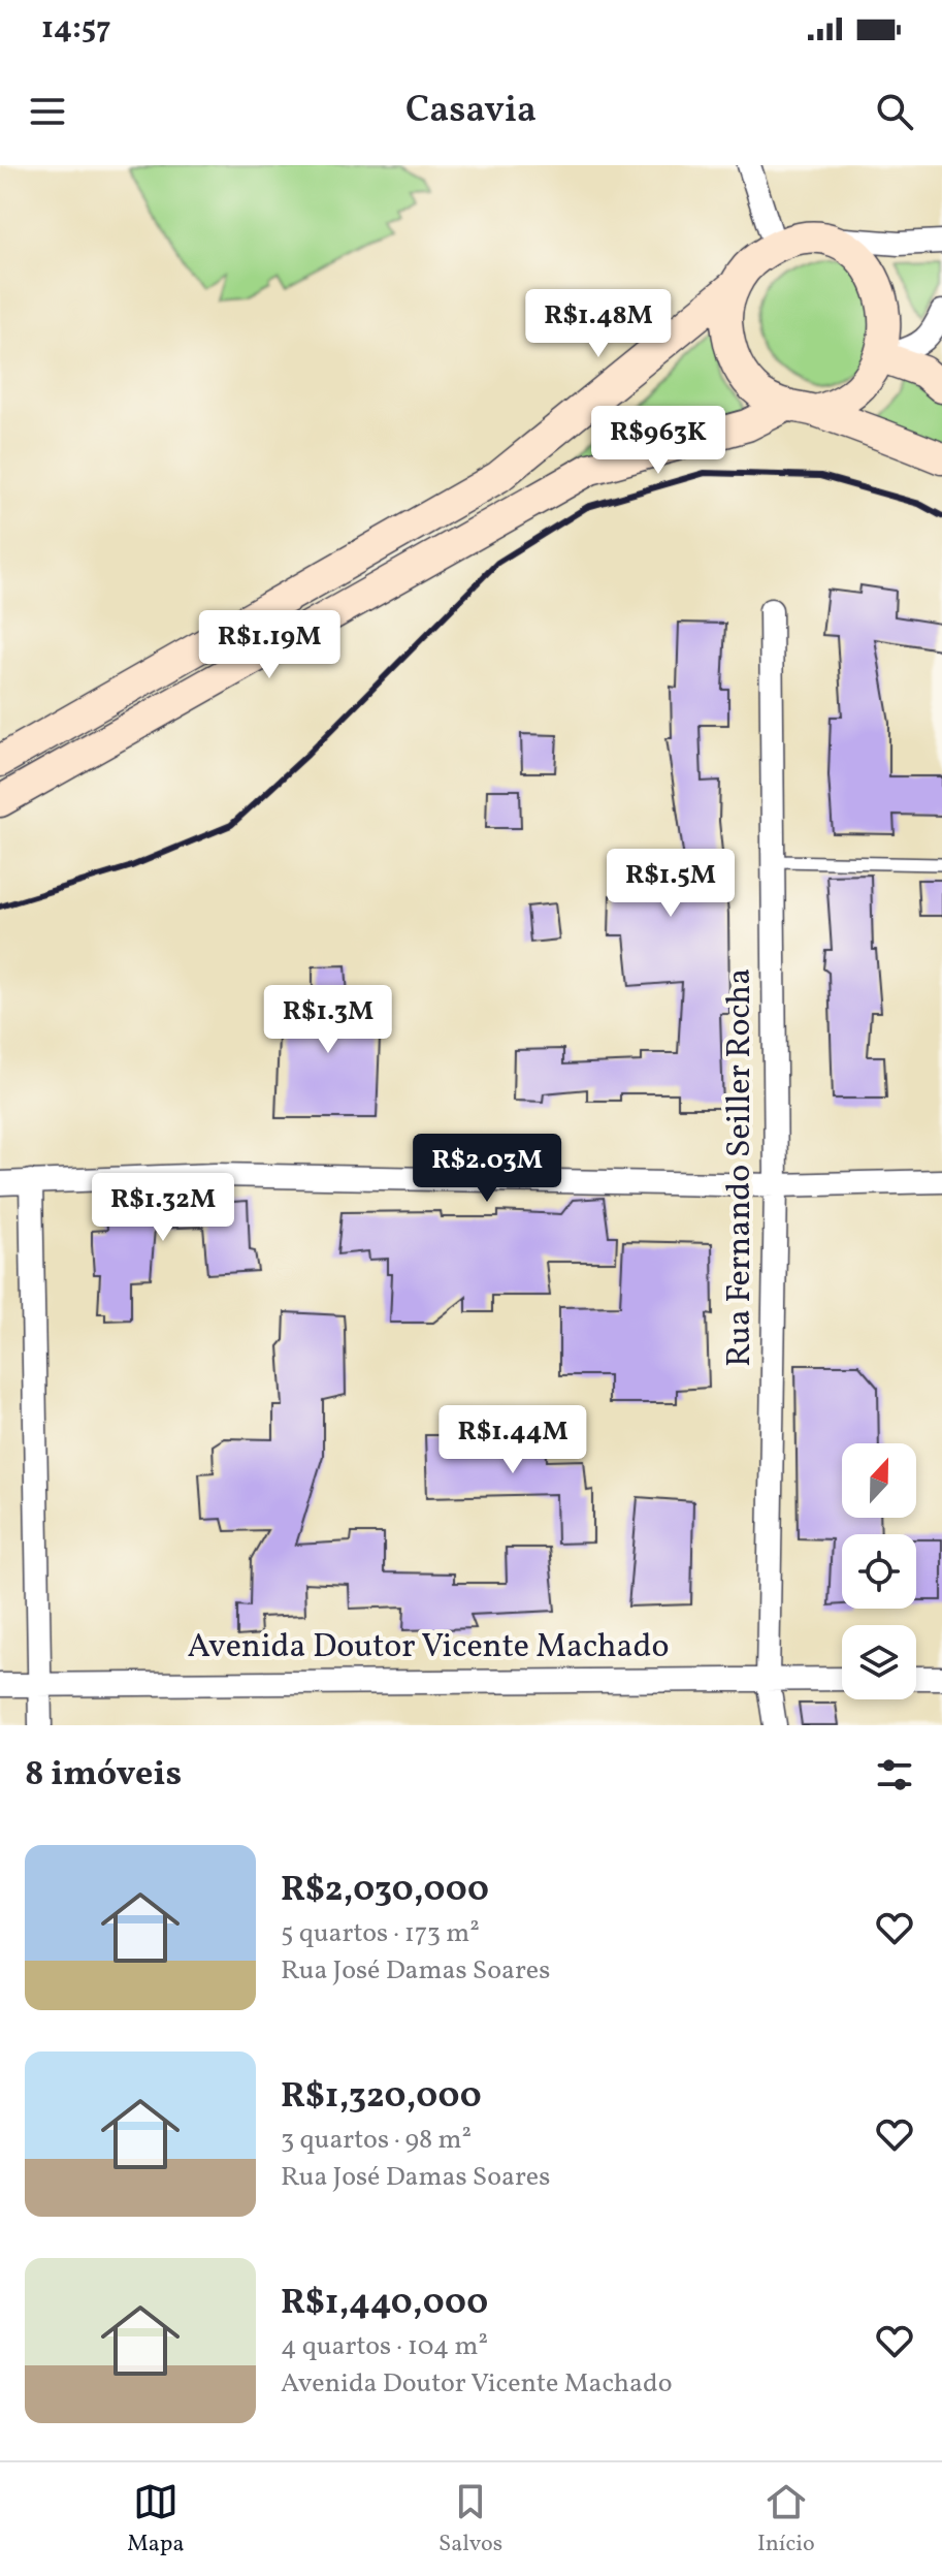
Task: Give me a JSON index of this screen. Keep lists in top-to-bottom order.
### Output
{
  "streets": {
    "street": ["Rua Fernando Seiller Rocha", "Avenida Doutor Vicente Machado"]
  },
  "crossings": [
    ["Rua Fernando Seiller Rocha", "Avenida Doutor Vicente Machado"]
  ],
  "north": "top",
  "page": {
    "status": "14:57",
    "header": "Casavia",
    "price": [
      "R$1.48M",
      "R$963K",
      "R$1.19M",
      "R$1.5M",
      "R$1.3M",
      "R$2.03M",
      "R$1.32M",
      "R$1.44M"
    ],
    "heading": "8 imóveis",
    "list": [
      {
        "name": "R$2,030,000",
        "note": "5 quartos · 173 m² · Rua José Damas Soares"
      },
      {
        "name": "R$1,320,000",
        "note": "3 quartos · 98 m² · Rua José Damas Soares"
      },
      {
        "name": "R$1,440,000",
        "note": "4 quartos · 104 m² · Avenida Doutor Vicente Machado"
      }
    ],
    "tabs": ["Mapa", "Salvos", "Início"]
  }
}
